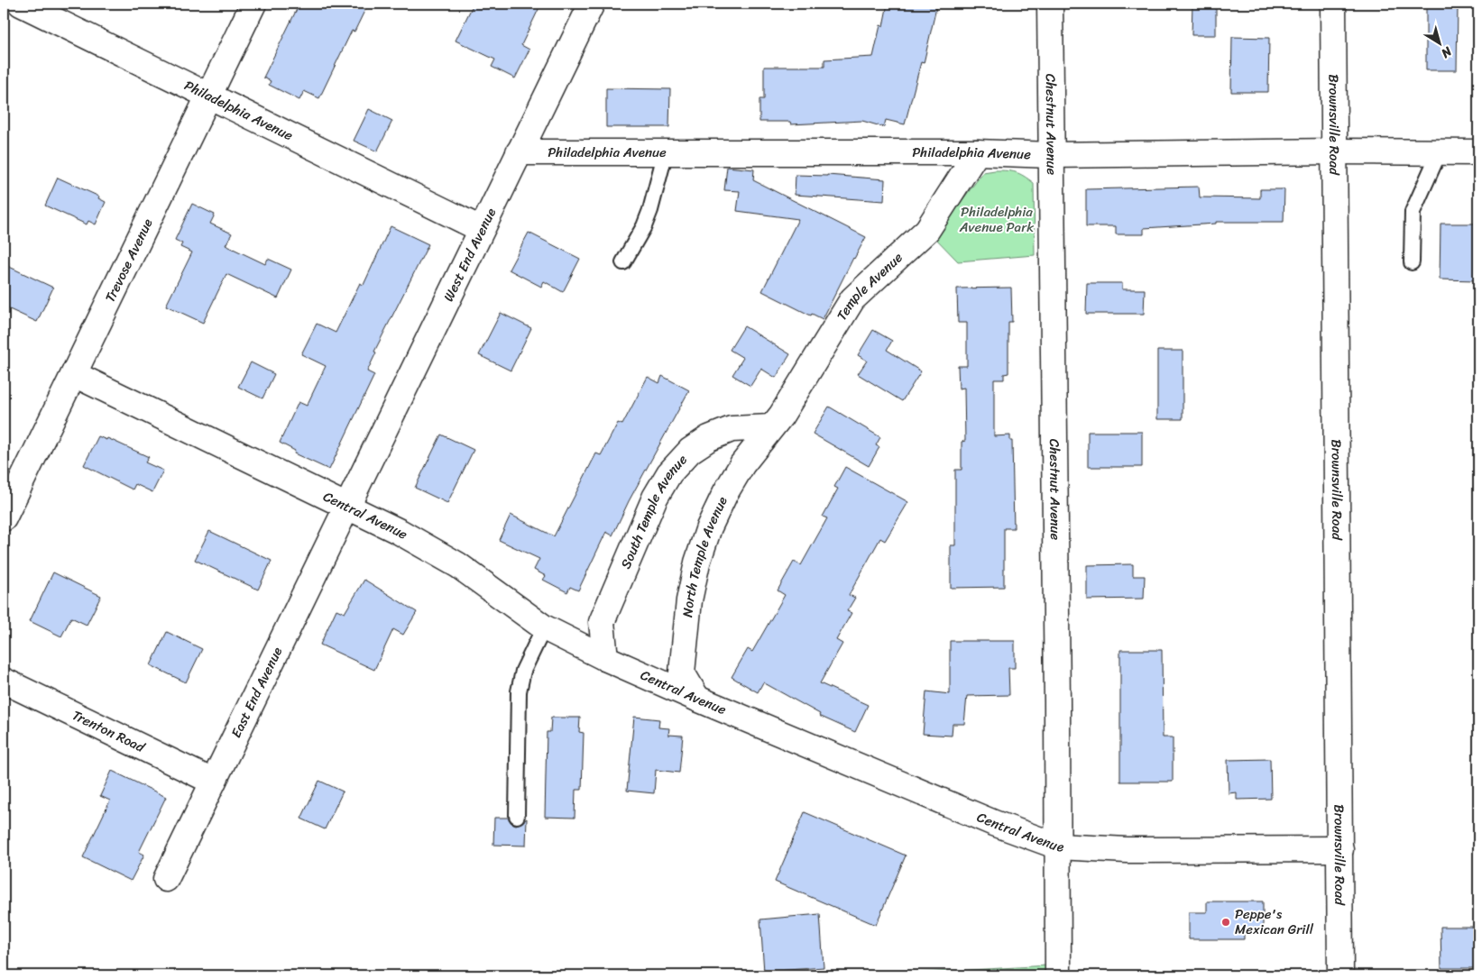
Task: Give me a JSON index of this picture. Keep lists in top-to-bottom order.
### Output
{
  "streets": {
    "street": [
      "Philadelphia Avenue",
      "Chestnut Avenue",
      "Brownsville Road",
      "West End Avenue",
      "Trevose Avenue",
      "Temple Avenue",
      "South Temple Avenue",
      "Central Avenue",
      "North Temple Avenue",
      "East End Avenue",
      "Trenton Road"
    ]
  },
  "crossings": [
    ["Philadelphia Avenue", "Chestnut Avenue"],
    ["Philadelphia Avenue", "Brownsville Road"],
    ["Philadelphia Avenue", "West End Avenue"],
    ["Philadelphia Avenue", "Trevose Avenue"],
    ["Philadelphia Avenue", "Temple Avenue"],
    ["Chestnut Avenue", "Central Avenue"],
    ["Brownsville Road", "Central Avenue"],
    ["West End Avenue", "Central Avenue"],
    ["West End Avenue", "East End Avenue"],
    ["Trevose Avenue", "Central Avenue"],
    ["Temple Avenue", "South Temple Avenue"],
    ["Temple Avenue", "North Temple Avenue"],
    ["South Temple Avenue", "Central Avenue"],
    ["South Temple Avenue", "North Temple Avenue"],
    ["Central Avenue", "North Temple Avenue"],
    ["Central Avenue", "East End Avenue"],
    ["East End Avenue", "Trenton Road"]
  ],
  "parks": ["Philadelphia Avenue Park"],
  "places": ["Peppe's Mexican Grill"],
  "north": "bottom right"
}
